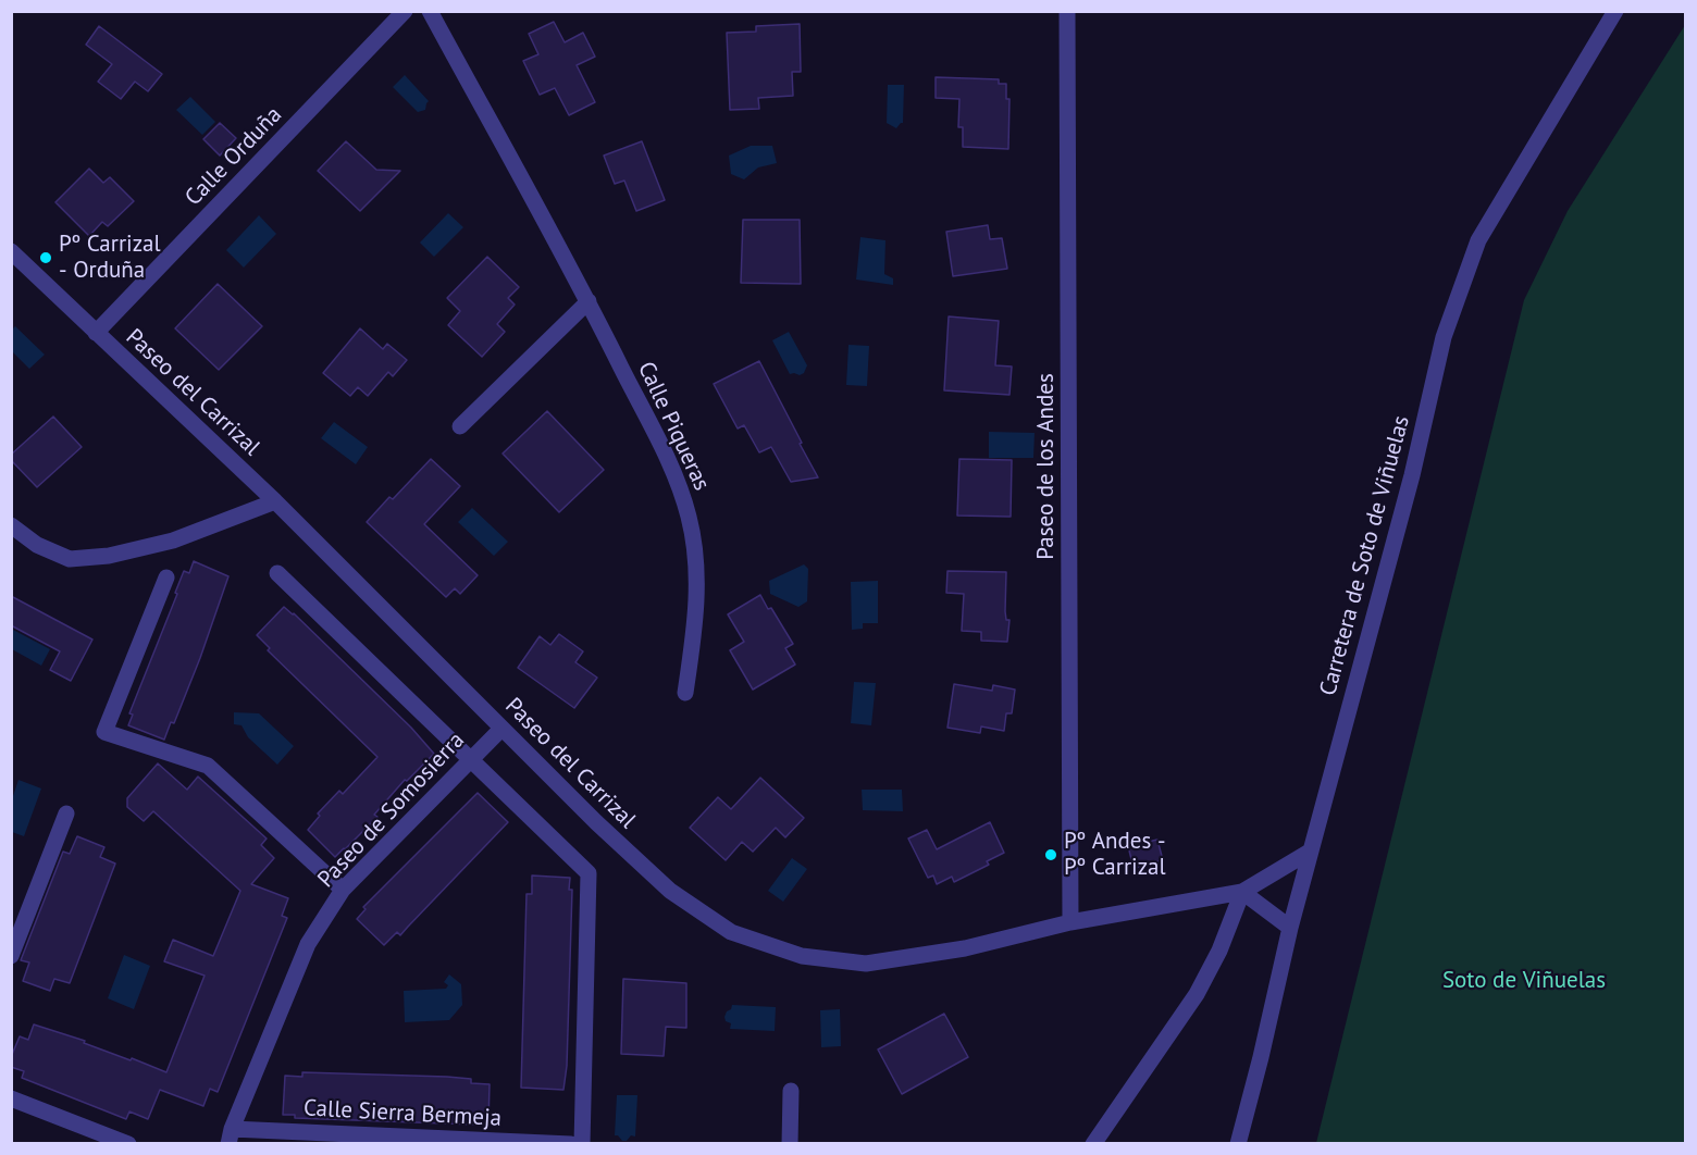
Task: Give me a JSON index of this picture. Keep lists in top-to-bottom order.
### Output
{
  "streets": {
    "street": [
      "Calle Orduña",
      "Paseo del Carrizal",
      "Calle Piqueras",
      "Paseo de los Andes",
      "Carretera de Soto de Viñuelas",
      "Paseo de Somosierra",
      "Calle Sierra Bermeja"
    ]
  },
  "crossings": [
    ["Calle Orduña", "Paseo del Carrizal"],
    ["Paseo del Carrizal", "Paseo de los Andes"],
    ["Paseo del Carrizal", "Carretera de Soto de Viñuelas"],
    ["Paseo del Carrizal", "Paseo de Somosierra"],
    ["Paseo de Somosierra", "Calle Sierra Bermeja"]
  ],
  "parks": ["Soto de Viñuelas"],
  "places": ["Pº Carrizal - Orduña", "Pº Andes - Pº Carrizal"]
}
